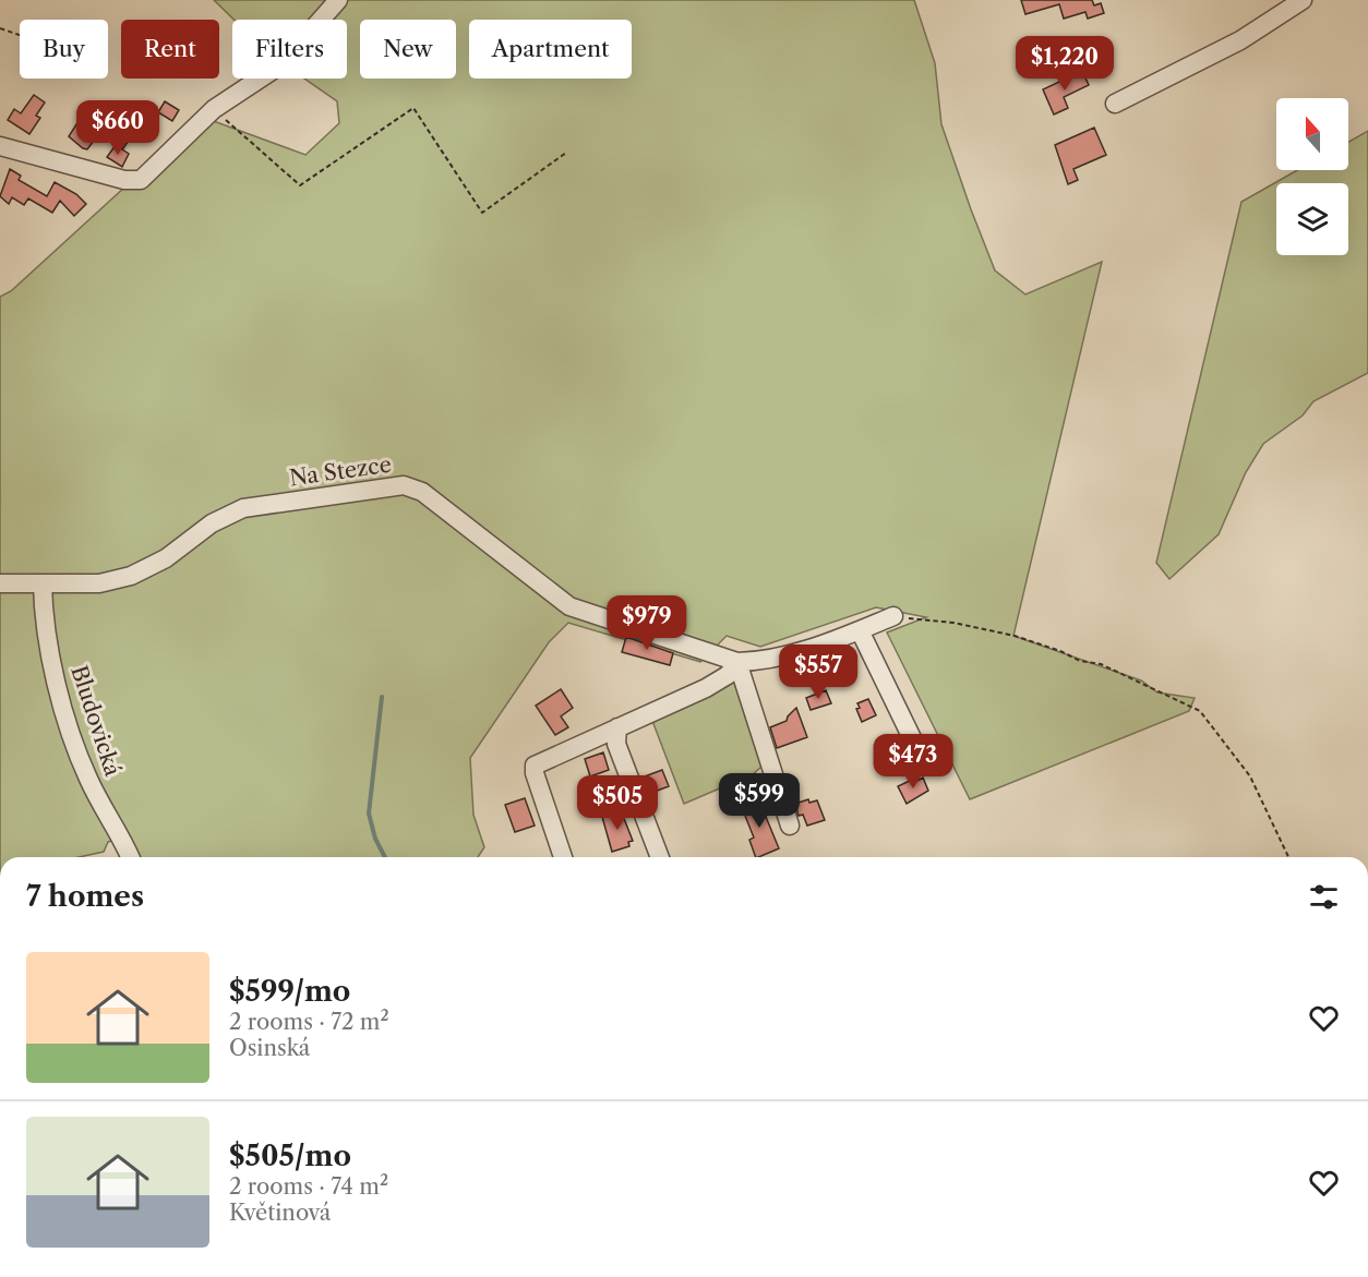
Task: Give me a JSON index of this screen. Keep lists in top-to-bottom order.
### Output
{
  "streets": {
    "street": ["Na Stezce", "Bludovická"]
  },
  "crossings": [
    ["Na Stezce", "Bludovická"]
  ],
  "north": "top",
  "page": {
    "chip": [
      "Buy",
      "Rent",
      "Filters",
      "New",
      "Apartment"
    ],
    "price": [
      "$1,220",
      "$660",
      "$979",
      "$557",
      "$473",
      "$599",
      "$505"
    ],
    "heading": "7 homes",
    "list": [
      {
        "name": "$599/mo",
        "note": "2 rooms · 72 m² · Osinská"
      },
      {
        "name": "$505/mo",
        "note": "2 rooms · 74 m² · Květinová"
      }
    ]
  }
}
